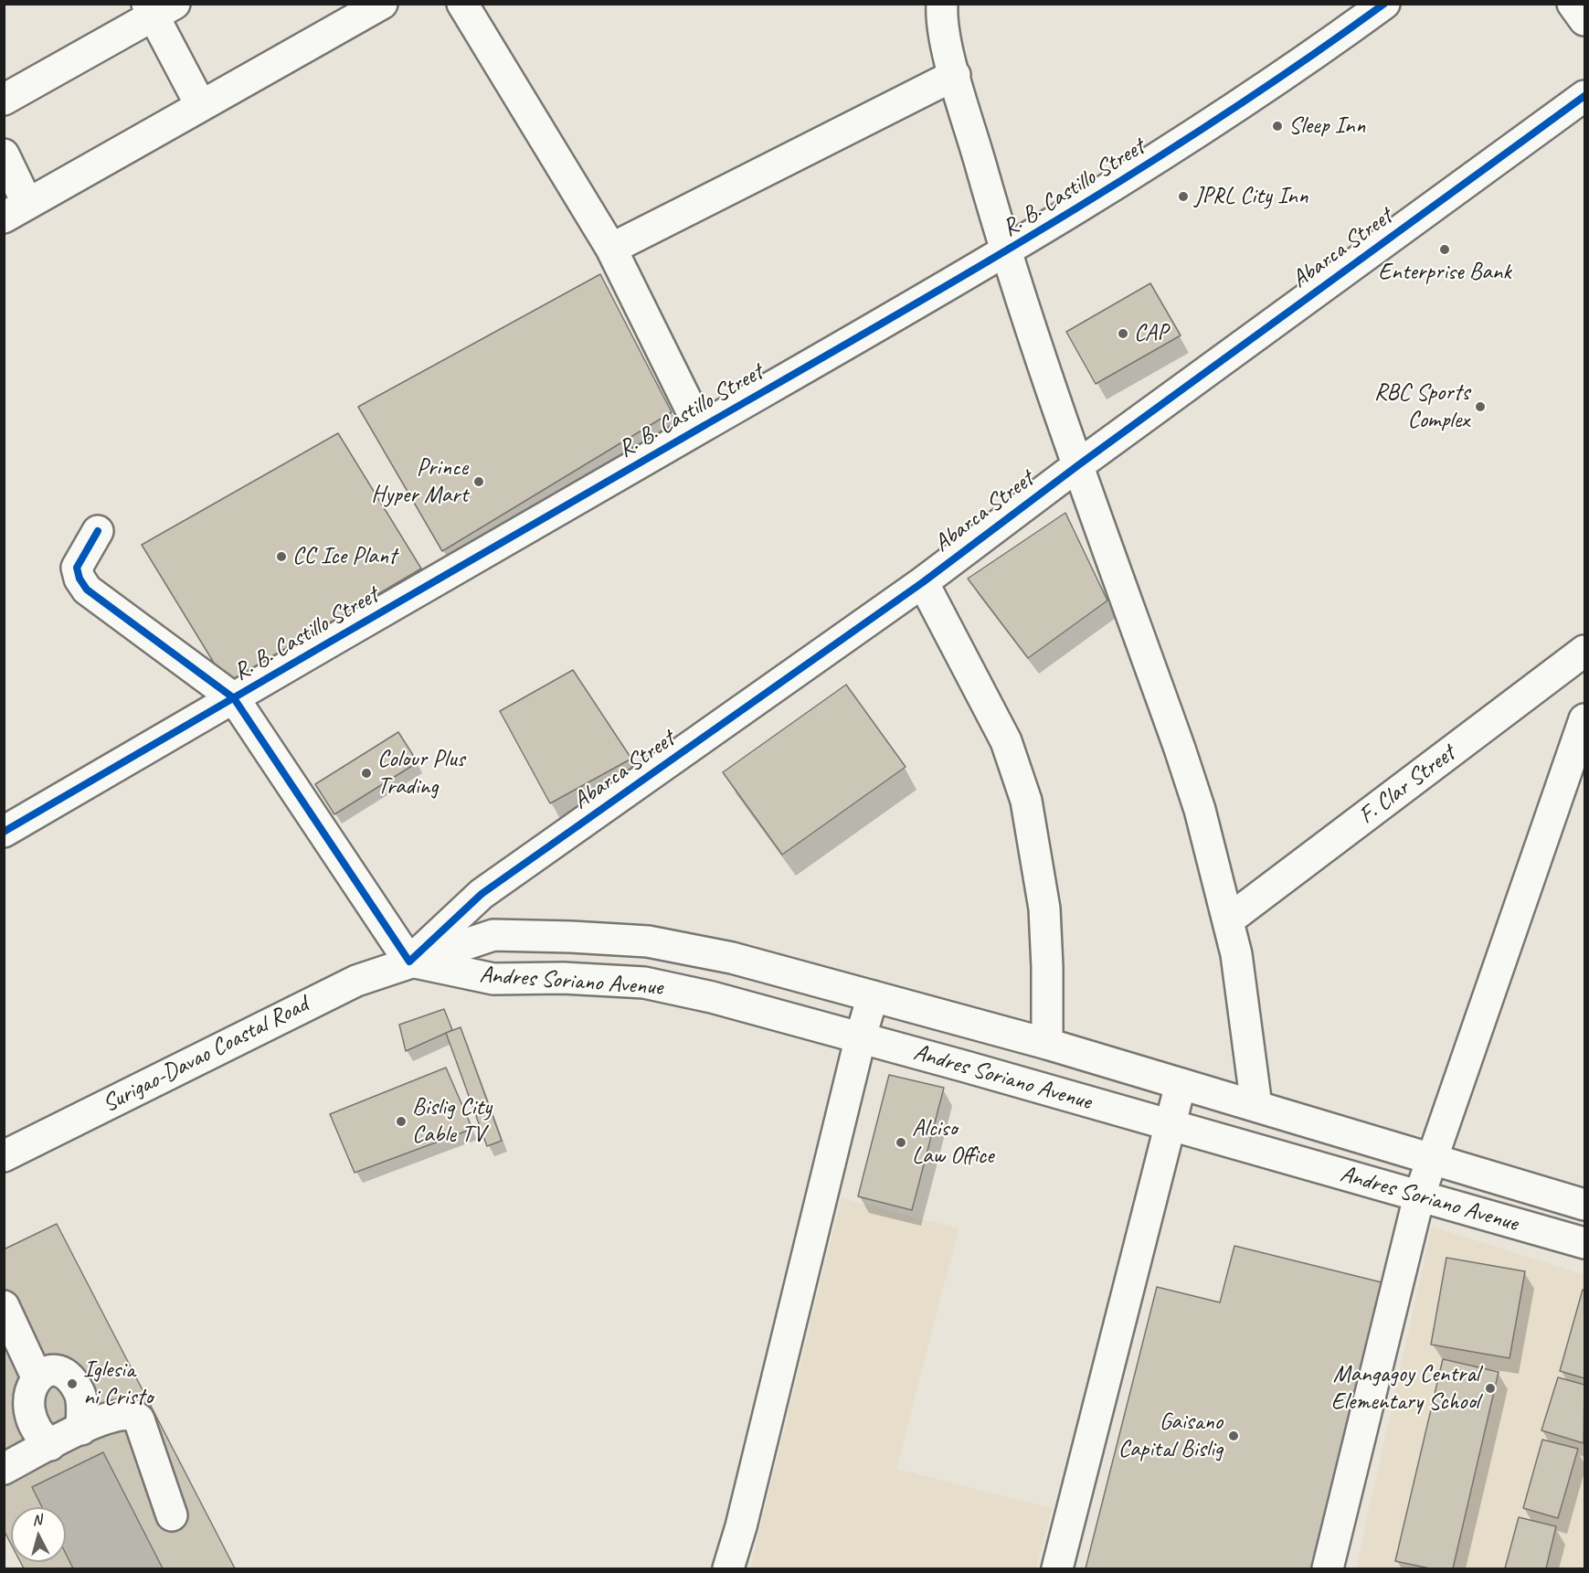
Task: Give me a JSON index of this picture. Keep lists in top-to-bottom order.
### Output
{
  "streets": {
    "main road": [
      "R. B. Castillo Street",
      "Abarca Street",
      "F. Clar Street",
      "Andres Soriano Avenue",
      "Surigao-Davao Coastal Road"
    ]
  },
  "crossings": [
    ["Abarca Street", "Andres Soriano Avenue"],
    ["Abarca Street", "Surigao-Davao Coastal Road"],
    ["Andres Soriano Avenue", "Surigao-Davao Coastal Road"]
  ],
  "places": [
    "Sleep Inn",
    "JPRL City Inn",
    "Enterprise Bank",
    "CAP",
    "RBC Sports Complex",
    "Prince Hyper Mart",
    "CC Ice Plant",
    "Colour Plus Trading",
    "Bislig City Cable TV",
    "Alciso Law Office",
    "Iglesia ni Cristo",
    "Mangagoy Central Elementary School",
    "Gaisano Capital Bislig"
  ],
  "north": "top"
}
